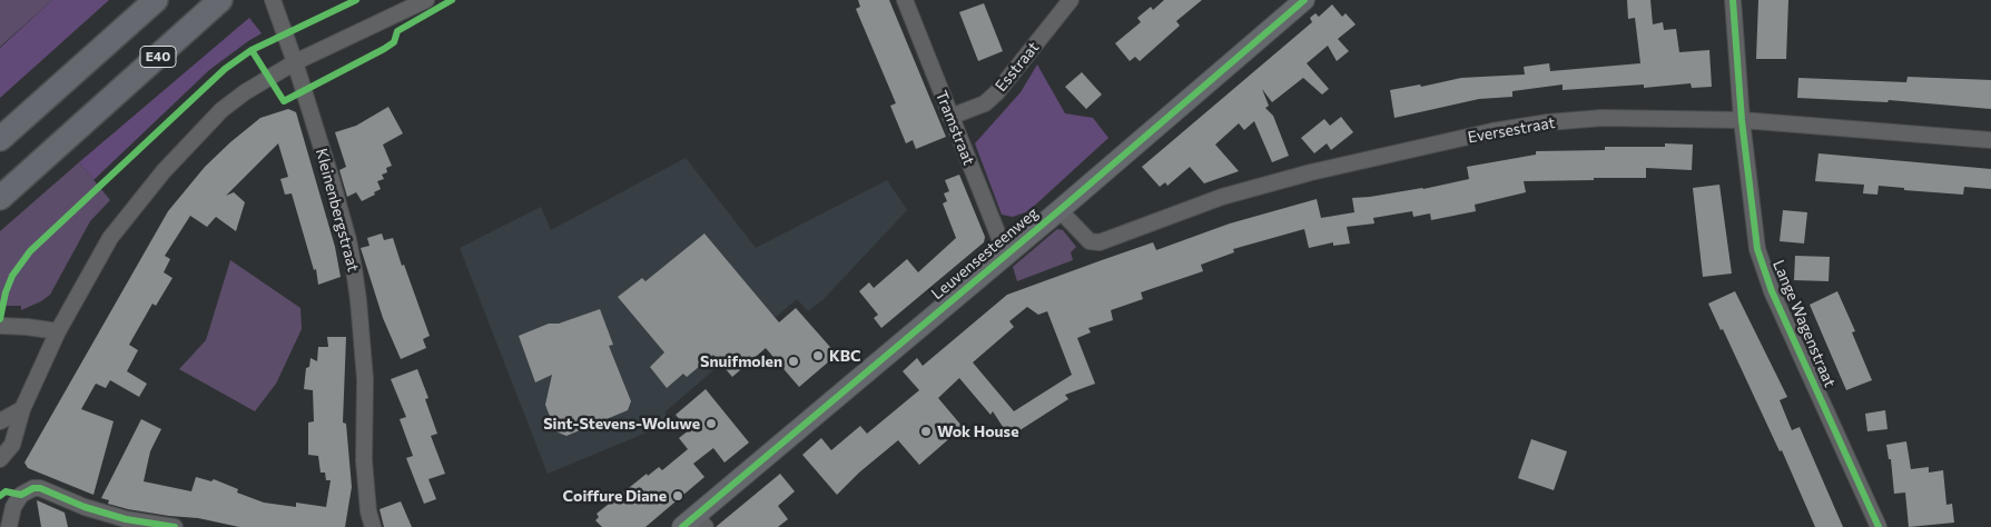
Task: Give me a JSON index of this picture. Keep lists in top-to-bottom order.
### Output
{
  "streets": {
    "highway": ["E40"],
    "main road": ["Leuvensesteenweg"],
    "street": [
      "Esstraat",
      "Tramstraat",
      "Eversestraat",
      "Kleinenbergstraat",
      "Lange Wagenstraat"
    ]
  },
  "crossings": [
    ["Esstraat", "Tramstraat"],
    ["Tramstraat", "Leuvensesteenweg"],
    ["Eversestraat", "Leuvensesteenweg"],
    ["Eversestraat", "Lange Wagenstraat"]
  ],
  "places": [
    "KBC",
    "Snuifmolen",
    "Sint-Stevens-Woluwe",
    "Wok House",
    "Coiffure Diane"
  ]
}
